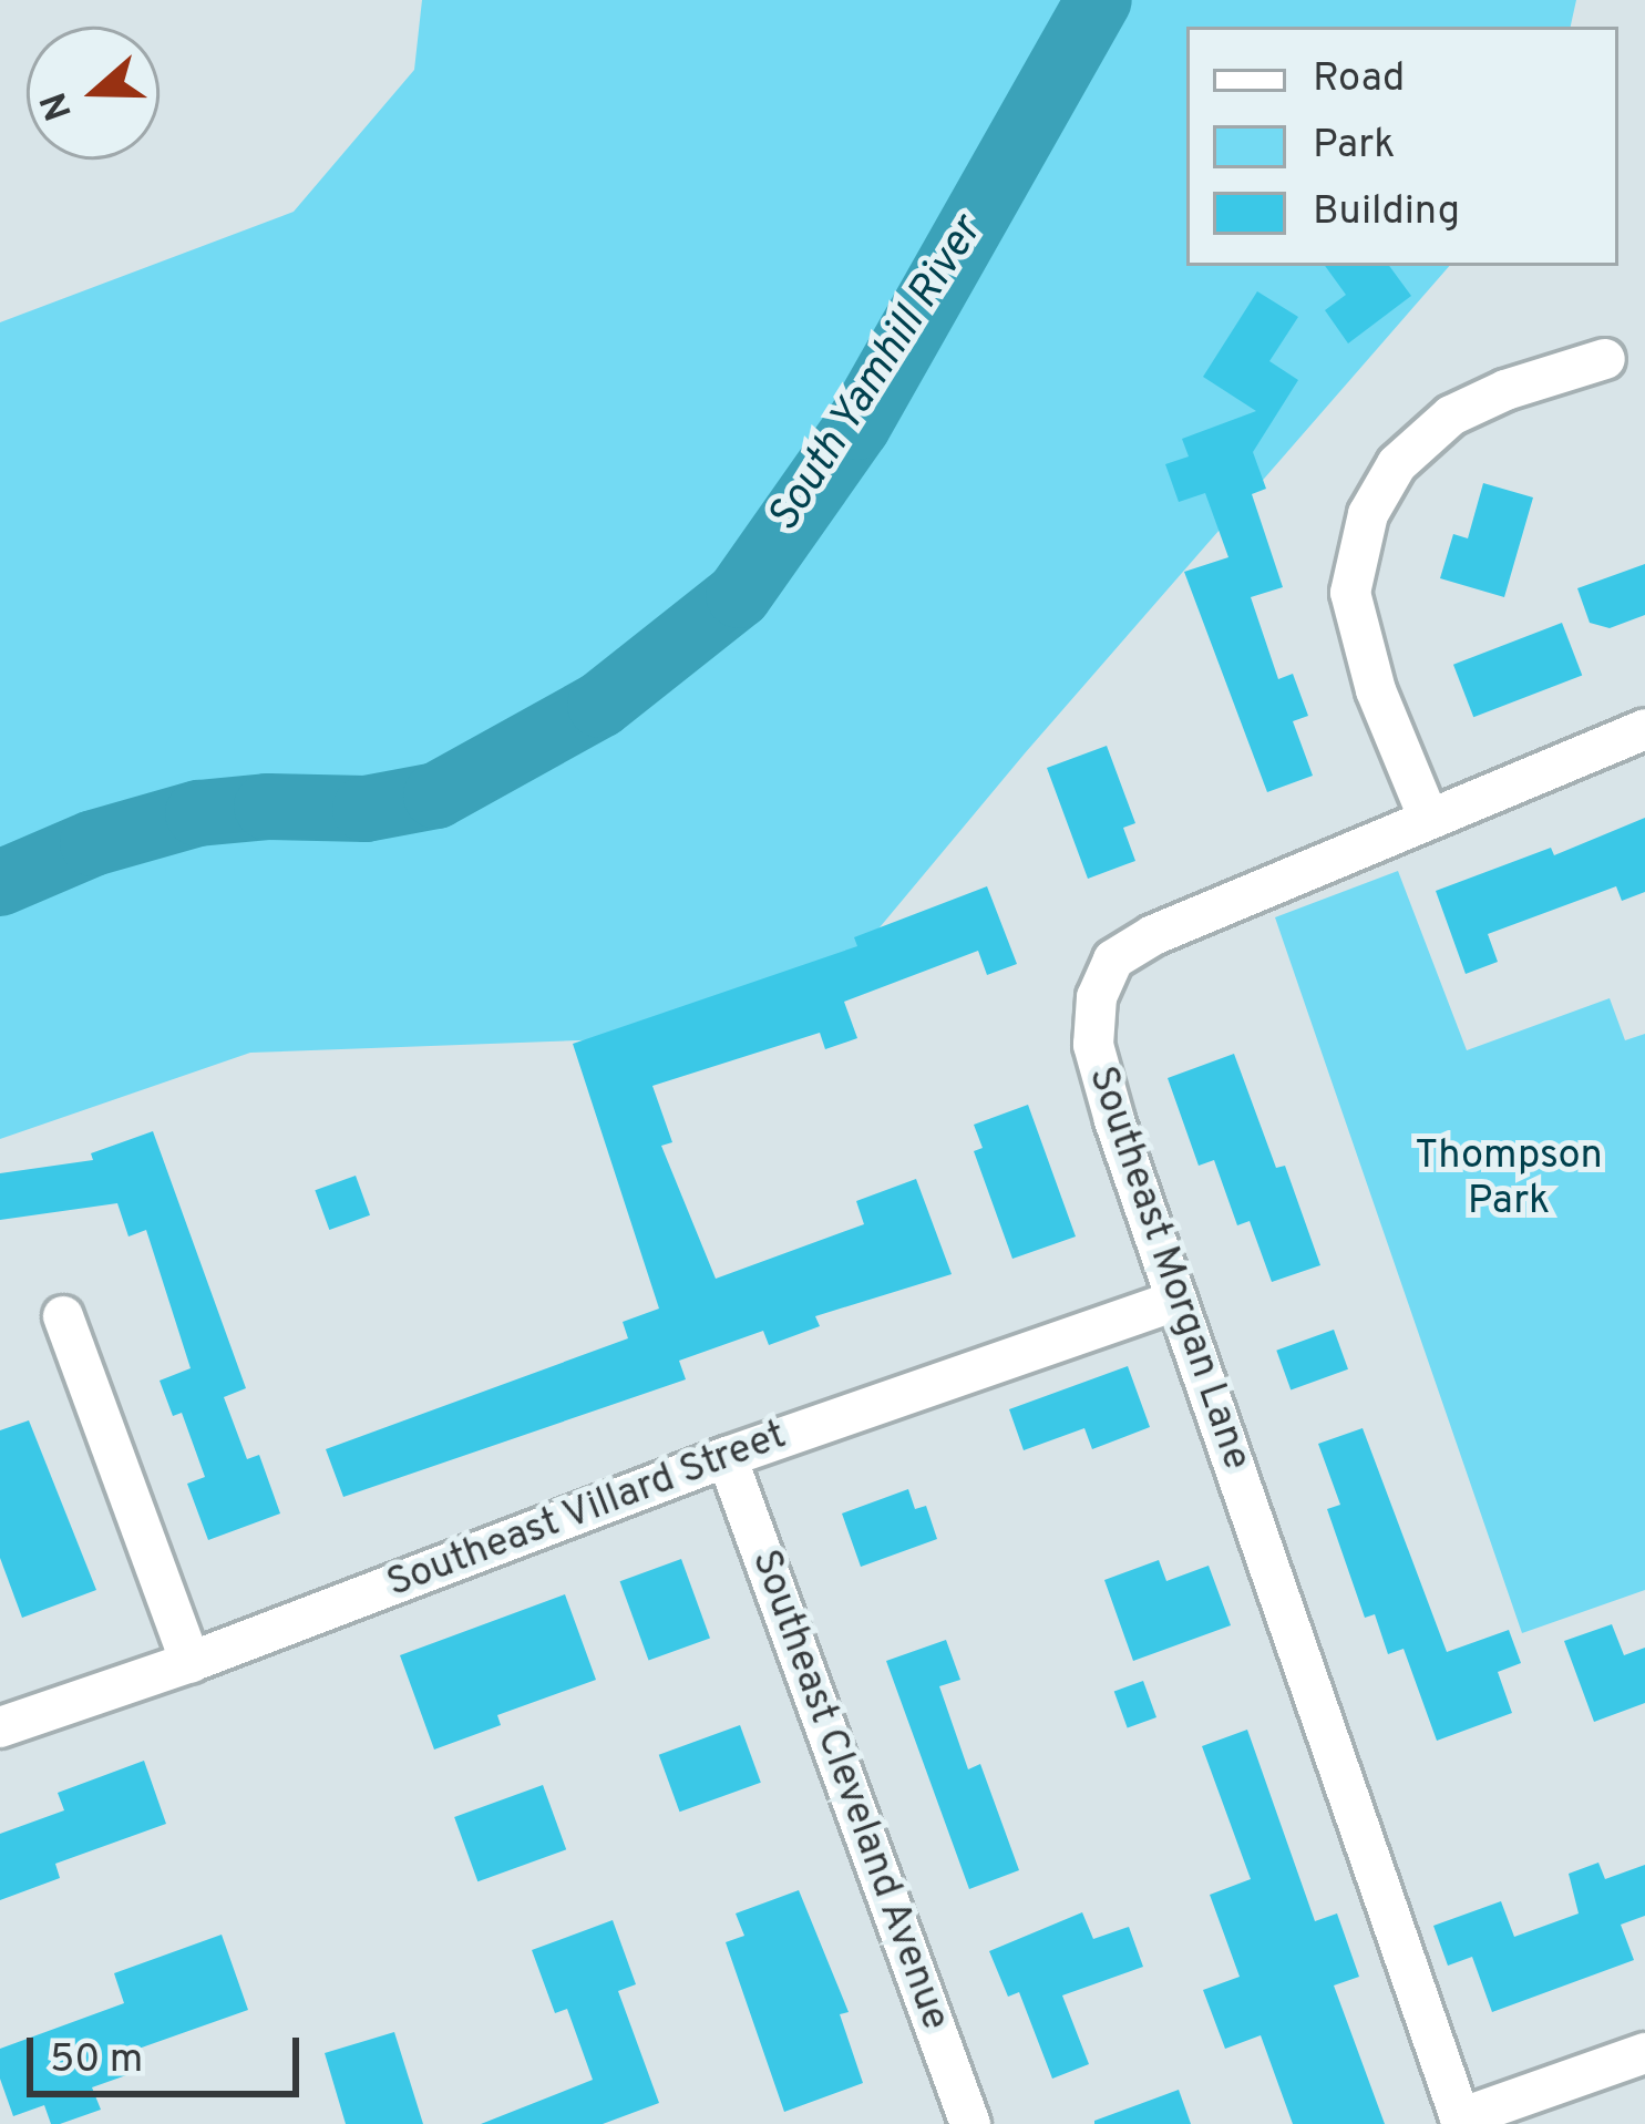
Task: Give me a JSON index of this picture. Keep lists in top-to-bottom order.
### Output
{
  "streets": {
    "street": ["Southeast Morgan Lane", "Southeast Villard Street", "Southeast Cleveland Avenue"]
  },
  "crossings": [
    ["Southeast Morgan Lane", "Southeast Villard Street"],
    ["Southeast Villard Street", "Southeast Cleveland Avenue"]
  ],
  "water": ["South Yamhill River"],
  "parks": ["Thompson Park"],
  "legend": ["Road", "Park", "Building"],
  "scale_bar": "50 m",
  "north": "left"
}
